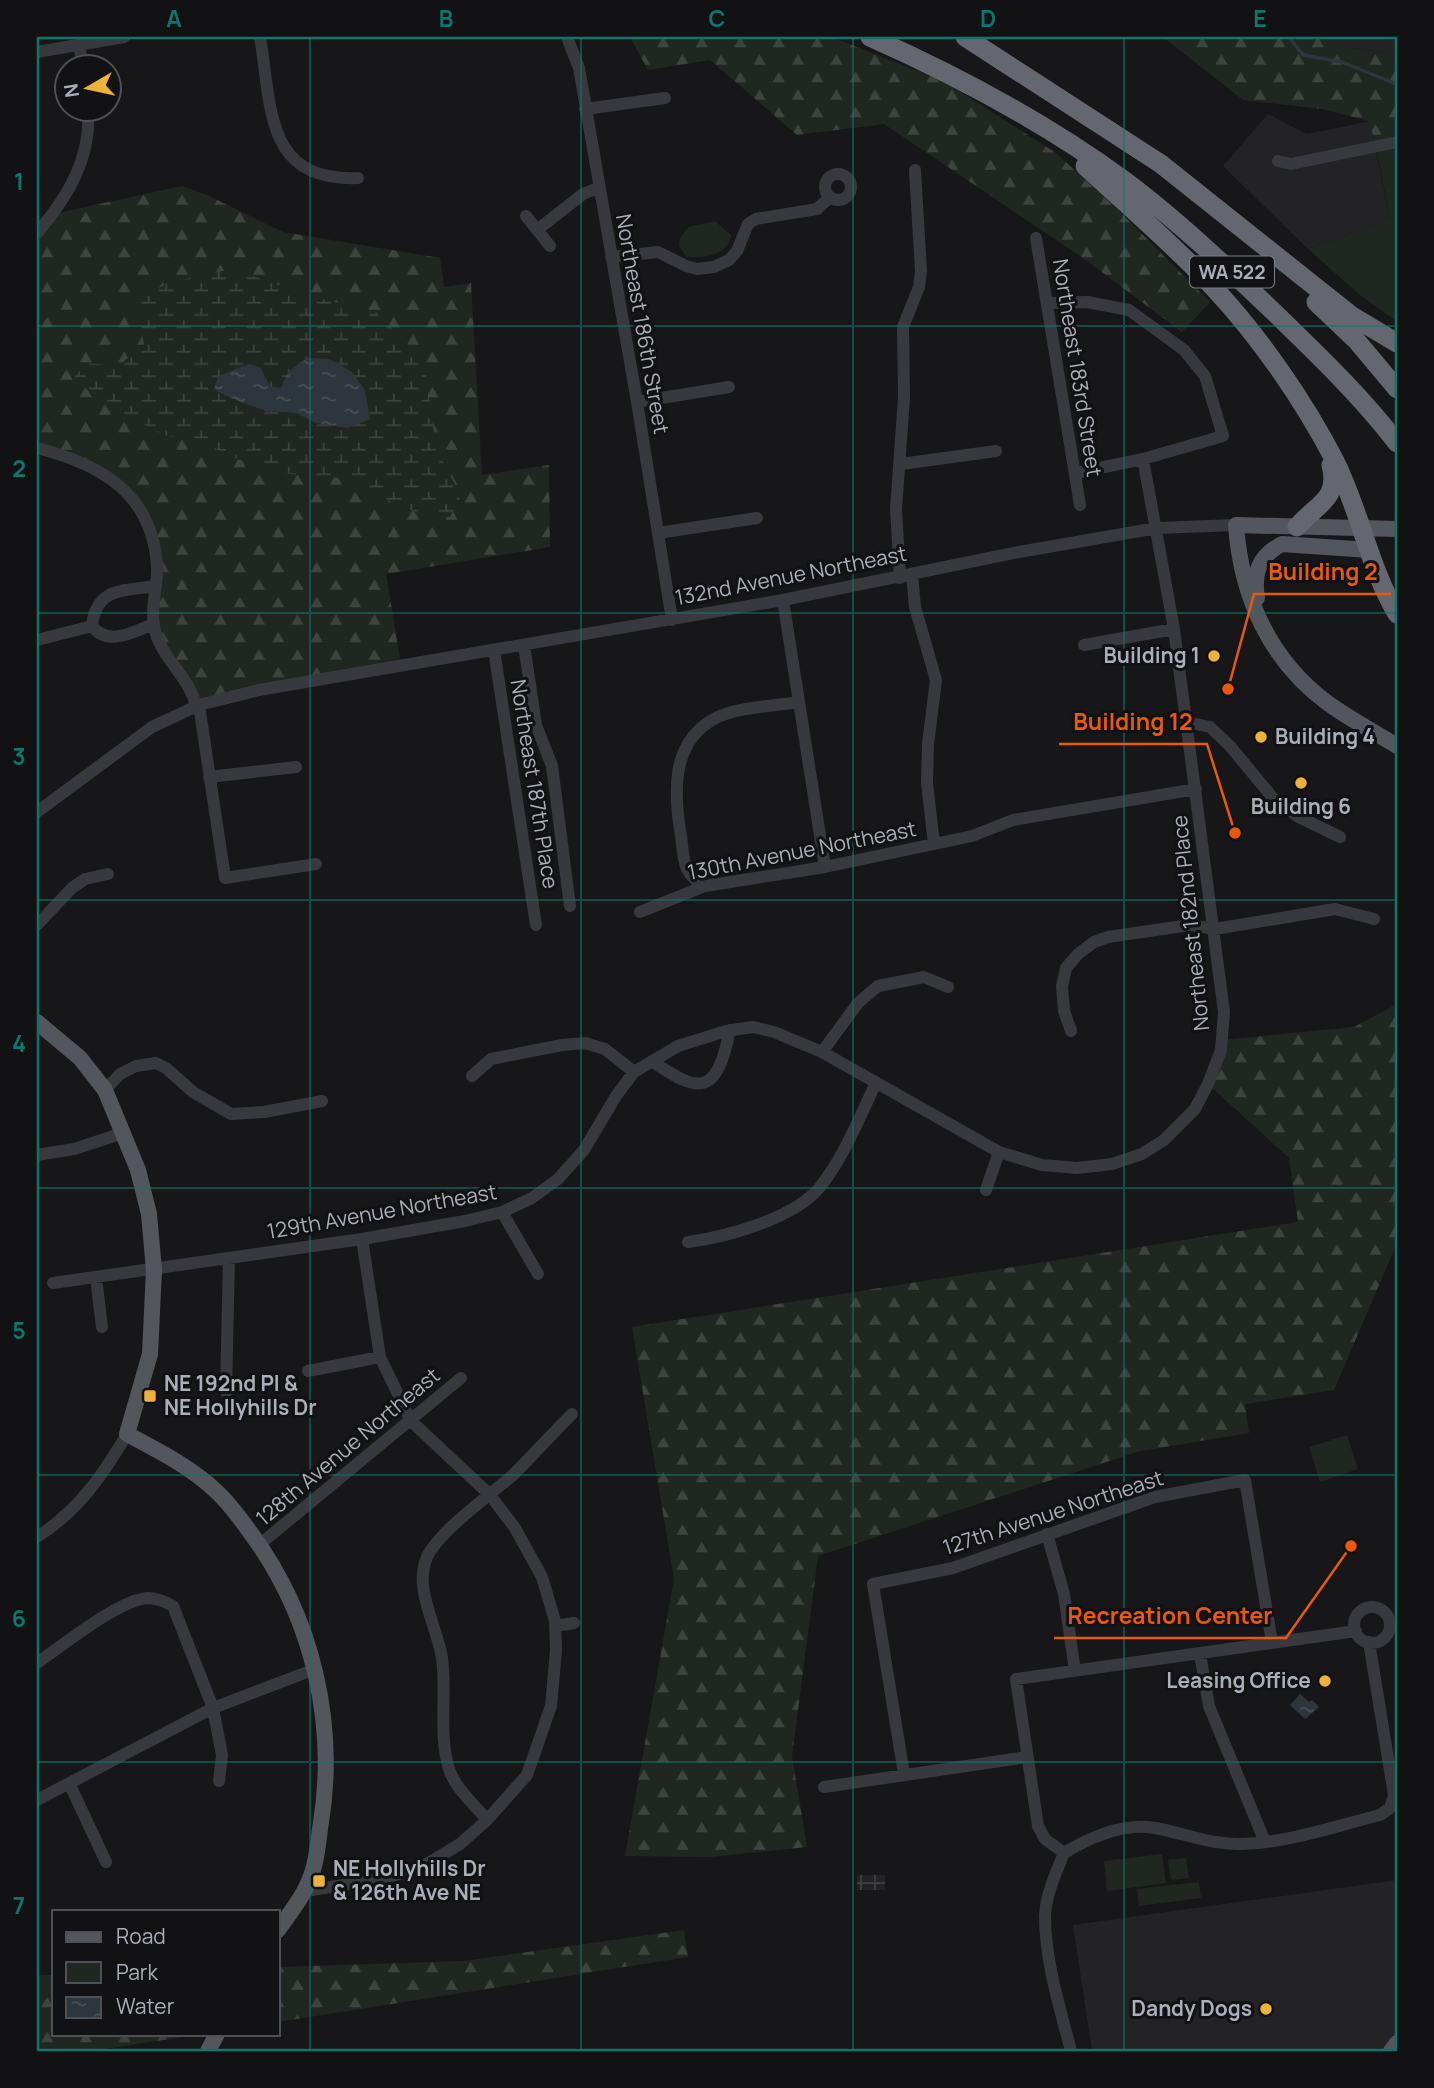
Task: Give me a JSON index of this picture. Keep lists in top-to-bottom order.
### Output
{
  "streets": {
    "highway": ["WA 522"],
    "main road": ["132nd Avenue Northeast"],
    "street": [
      "Northeast 186th Street",
      "Northeast 183rd Street",
      "Northeast 187th Place",
      "130th Avenue Northeast",
      "Northeast 182nd Place",
      "129th Avenue Northeast",
      "128th Avenue Northeast",
      "127th Avenue Northeast"
    ]
  },
  "crossings": [
    ["Northeast 186th Street", "132nd Avenue Northeast"],
    ["132nd Avenue Northeast", "Northeast 187th Place"],
    ["132nd Avenue Northeast", "Northeast 182nd Place"],
    ["130th Avenue Northeast", "Northeast 182nd Place"],
    ["Northeast 182nd Place", "129th Avenue Northeast"]
  ],
  "places": {
    "other": [
      "Building 1",
      "Building 2",
      "Building 4",
      "Building 6",
      "Building 12",
      "Recreation Center",
      "Leasing Office",
      "Dandy Dogs"
    ],
    "transit": ["NE 192nd Pl & NE Hollyhills Dr", "NE Hollyhills Dr & 126th Ave NE"]
  },
  "legend": ["Road", "Park", "Water"],
  "north": "left",
  "grid": {
    "columns": [
      "A",
      "B",
      "C",
      "D",
      "E"
    ],
    "rows": [
      "1",
      "2",
      "3",
      "4",
      "5",
      "6",
      "7"
    ]
  }
}
